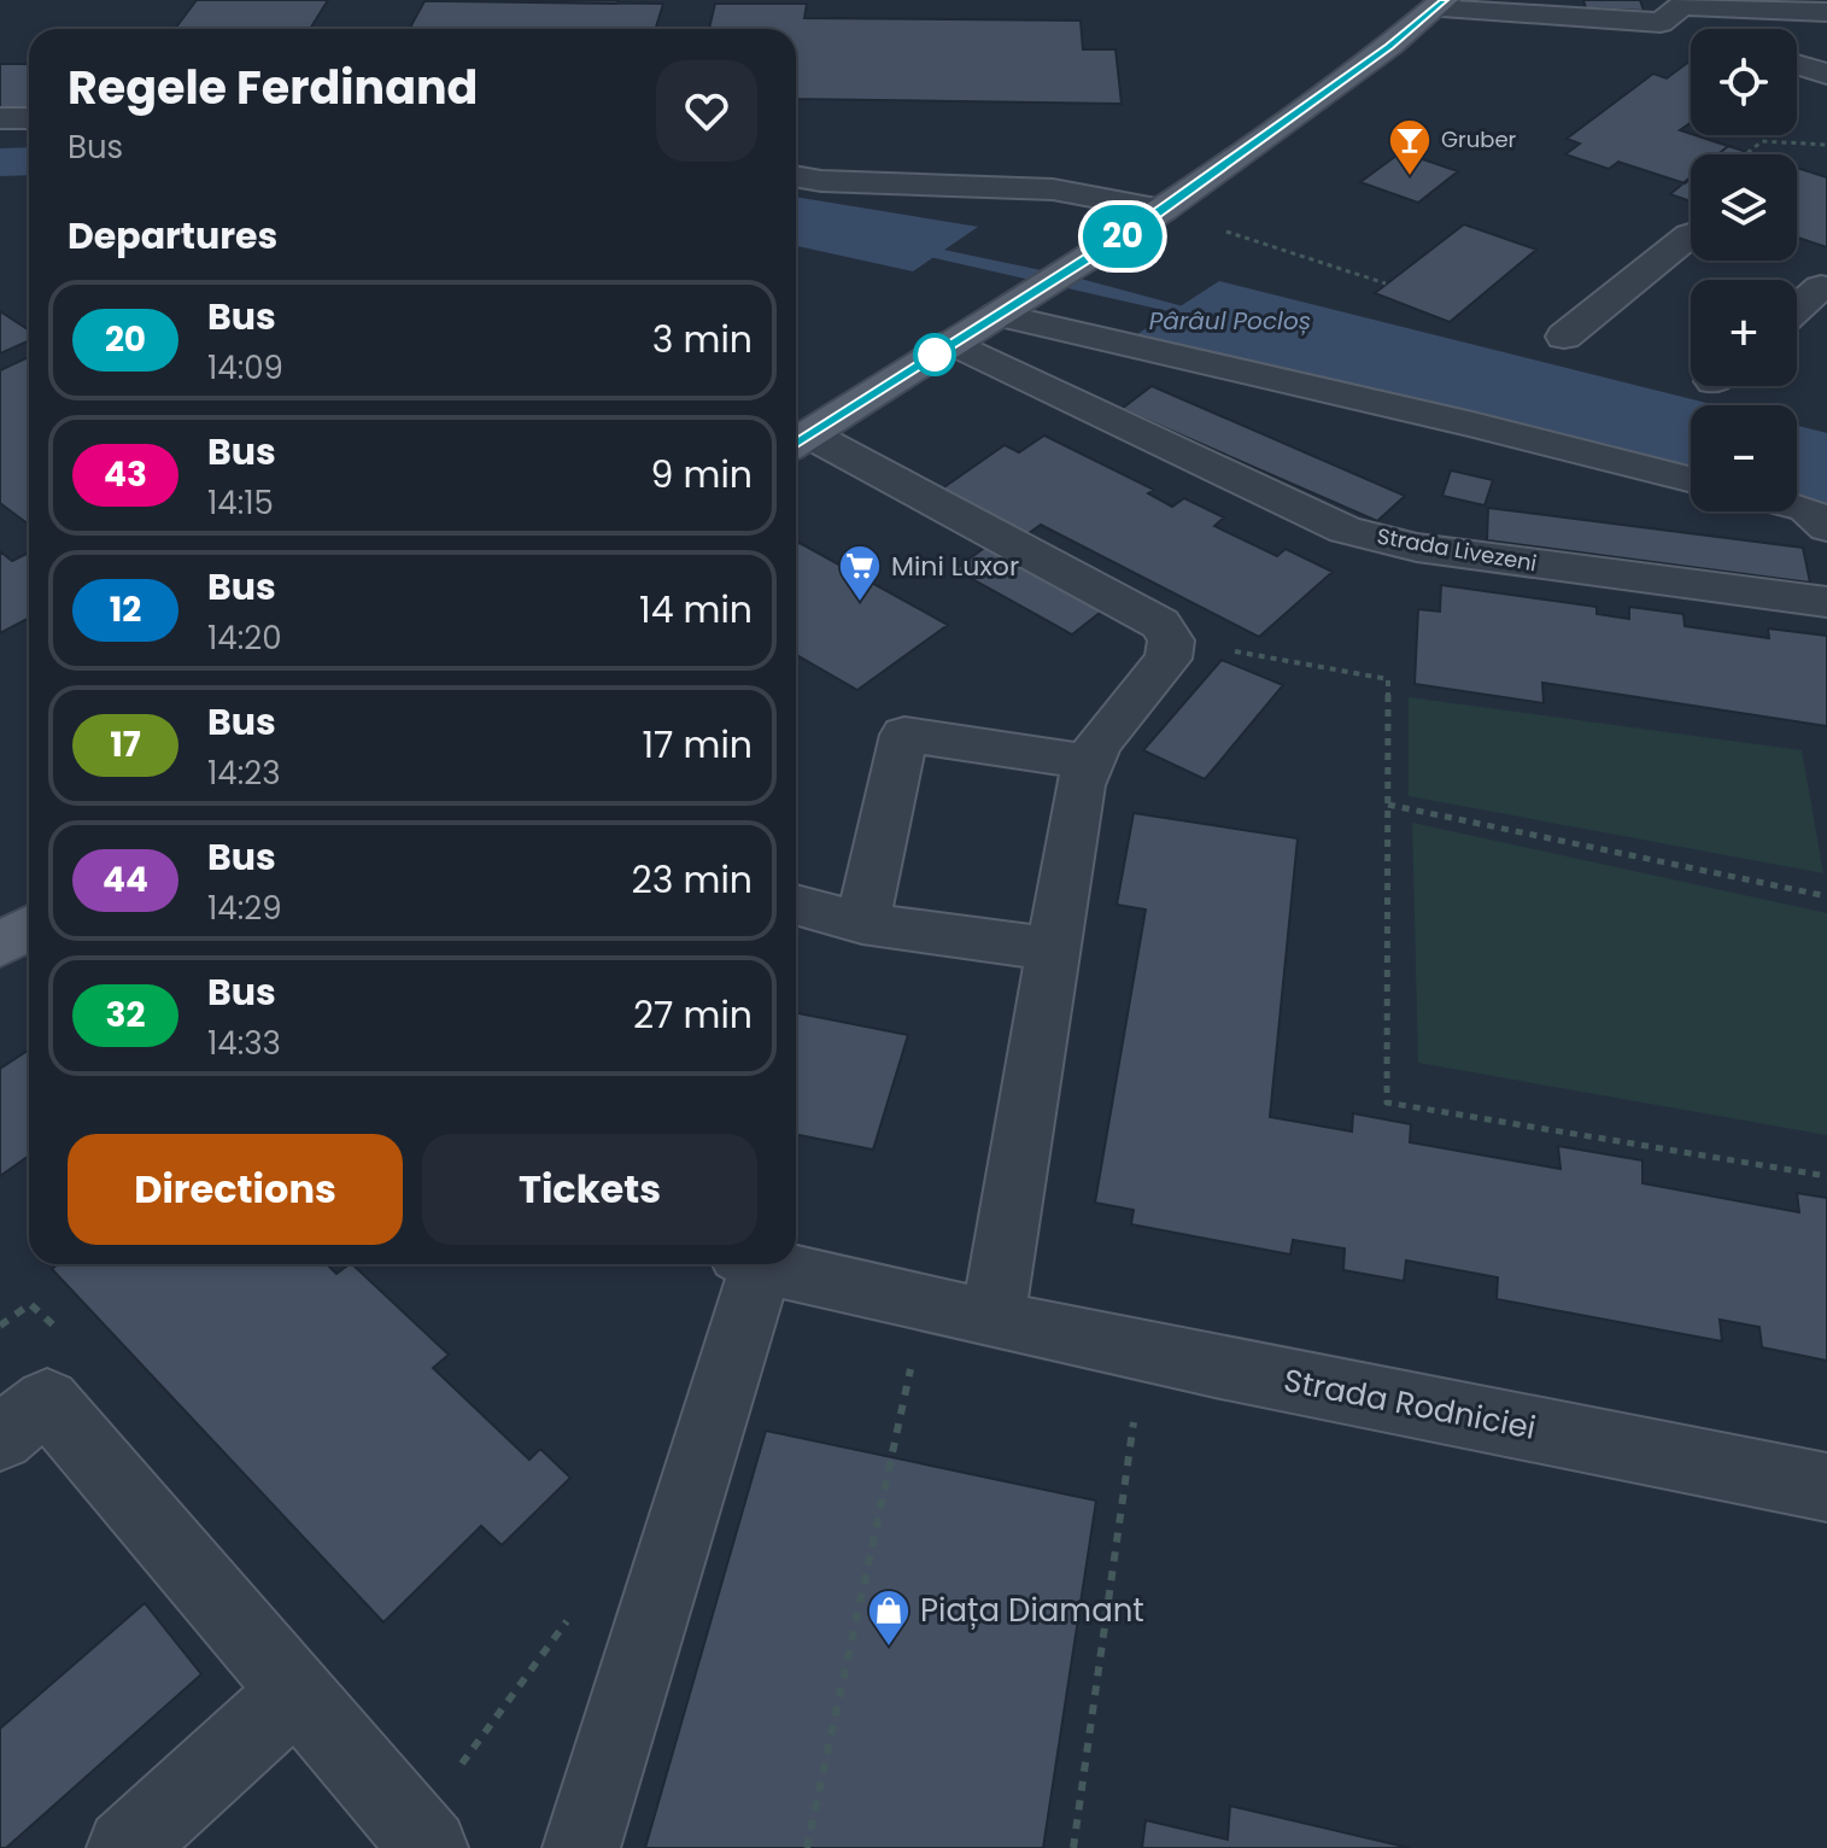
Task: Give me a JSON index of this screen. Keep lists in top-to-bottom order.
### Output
{
  "streets": {
    "street": ["Strada Livezeni", "Strada Rodniciei"]
  },
  "water": ["Pârâul Pocloș"],
  "places": {
    "bar": ["Gruber"],
    "supermarket": ["Mini Luxor"],
    "shop": ["Piața Diamant"]
  },
  "lines": ["bus line 20"],
  "page": {
    "on_map": "20",
    "map_buttons": ["+", "−"],
    "heading": [
      ["Regele Ferdinand", "Bus"],
      "Departures"
    ],
    "list": [
      {
        "mark": "20",
        "name": "Bus",
        "note": "14:09",
        "value": "3 min"
      },
      {
        "mark": "43",
        "name": "Bus",
        "note": "14:15",
        "value": "9 min"
      },
      {
        "mark": "12",
        "name": "Bus",
        "note": "14:20",
        "value": "14 min"
      },
      {
        "mark": "17",
        "name": "Bus",
        "note": "14:23",
        "value": "17 min"
      },
      {
        "mark": "44",
        "name": "Bus",
        "note": "14:29",
        "value": "23 min"
      },
      {
        "mark": "32",
        "name": "Bus",
        "note": "14:33",
        "value": "27 min"
      }
    ],
    "buttons": ["Directions", "Tickets"]
  }
}
